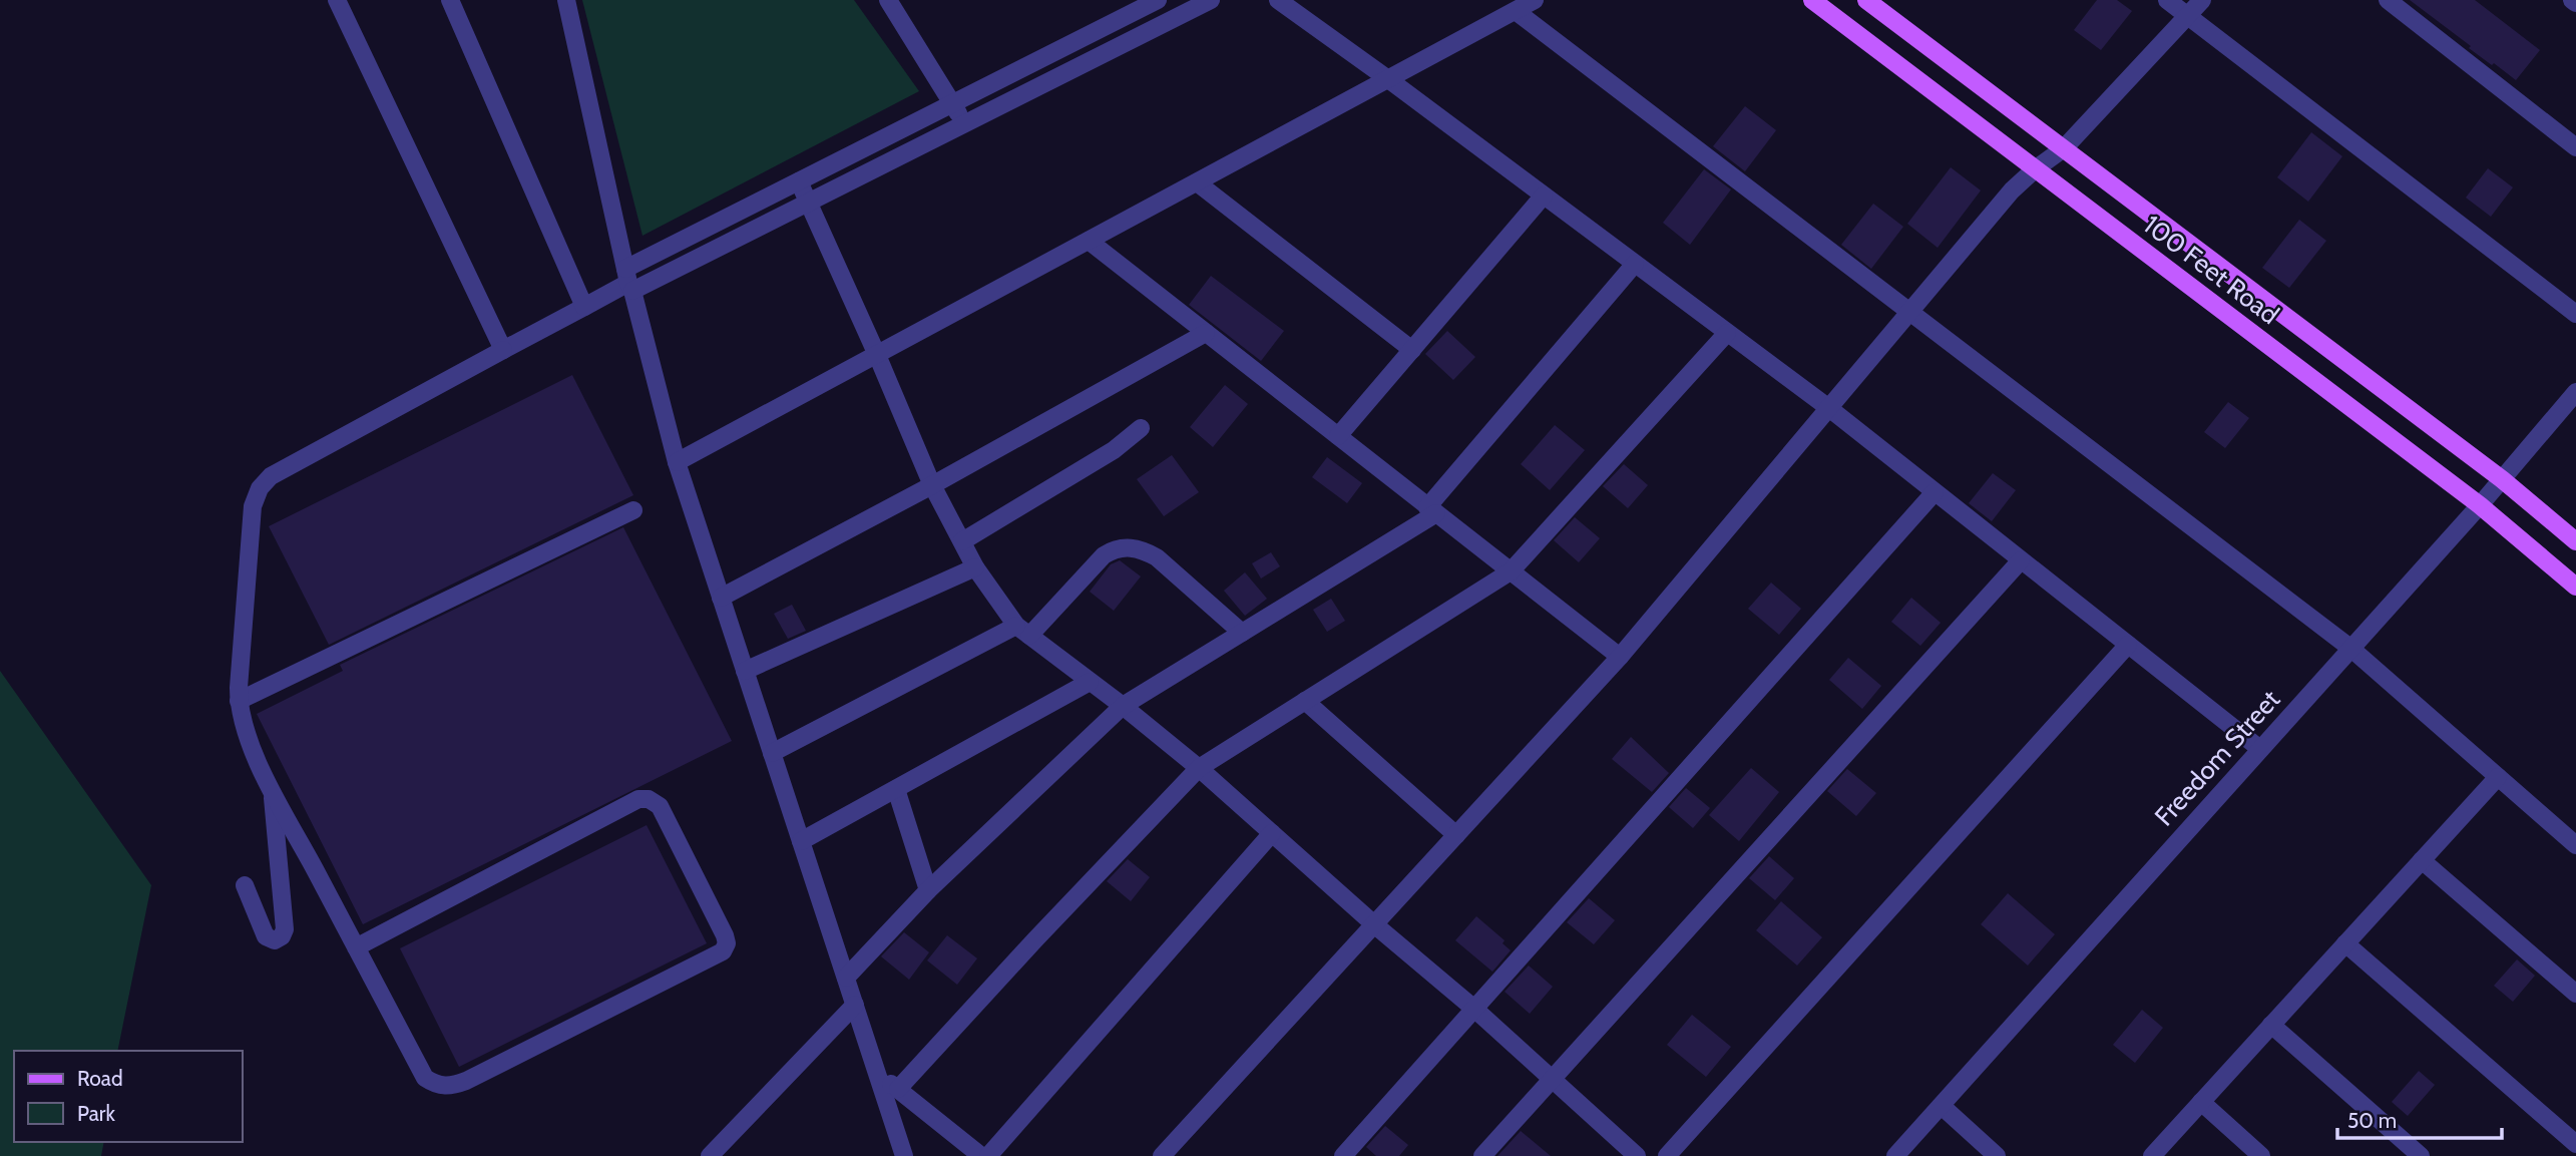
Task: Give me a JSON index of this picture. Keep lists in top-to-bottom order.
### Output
{
  "streets": {
    "main road": ["100 Feet Road"],
    "street": ["Freedom Street"]
  },
  "crossings": [
    ["100 Feet Road", "Freedom Street"]
  ],
  "legend": ["Road", "Park"],
  "scale_bar": "50 m"
}
